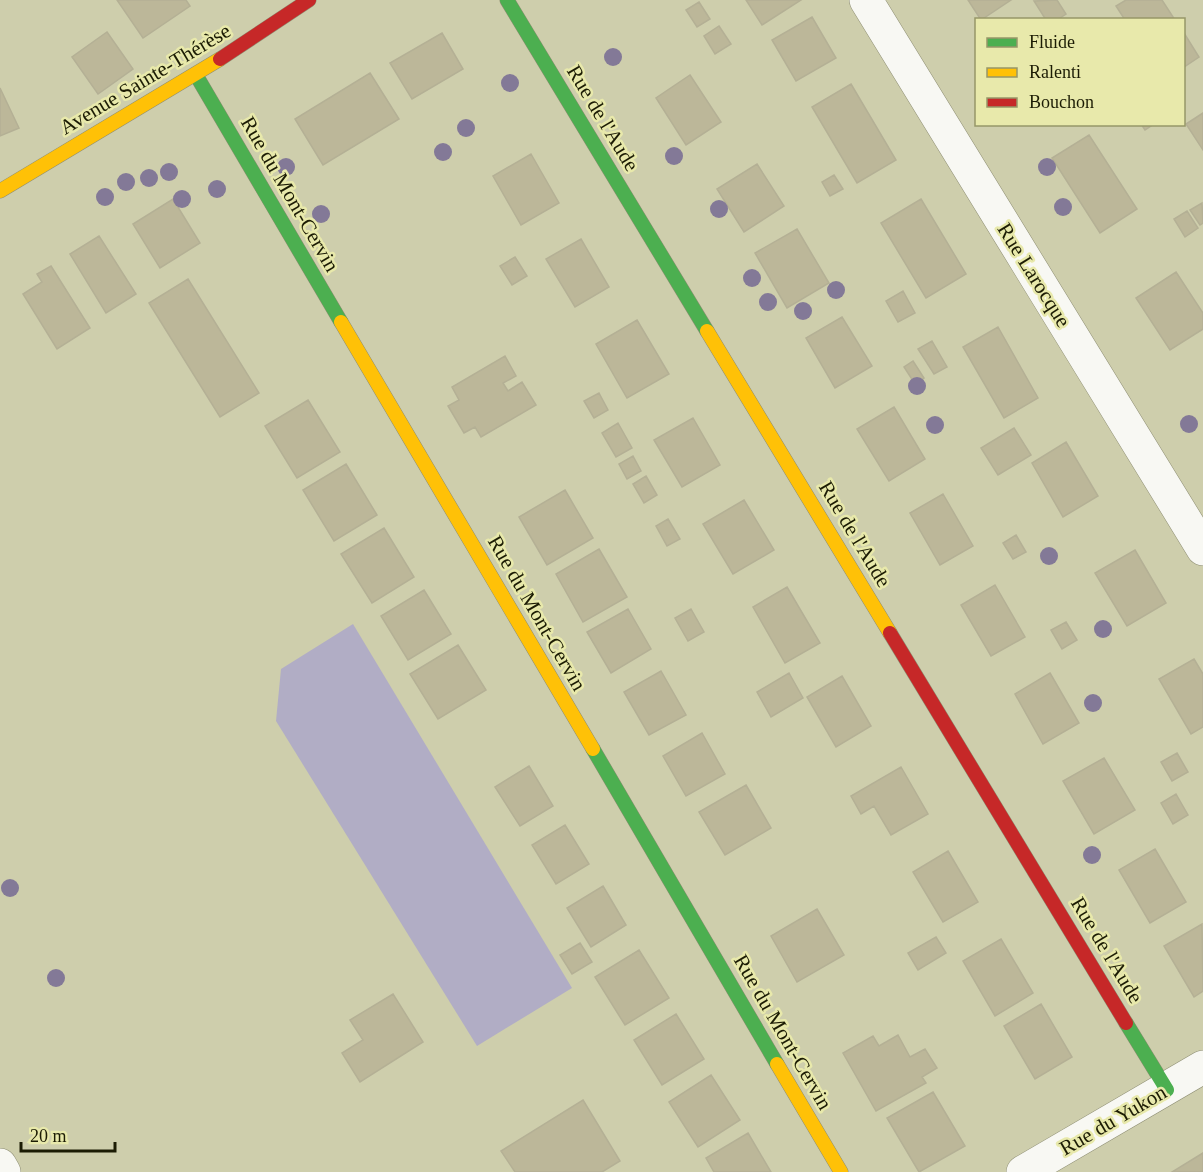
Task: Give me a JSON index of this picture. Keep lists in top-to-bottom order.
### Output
{
  "streets": {
    "street": [
      "Avenue Sainte-Thérèse",
      "Rue de l'Aude",
      "Rue du Mont-Cervin",
      "Rue Larocque",
      "Rue du Yukon"
    ]
  },
  "crossings": [
    ["Avenue Sainte-Thérèse", "Rue du Mont-Cervin"],
    ["Rue de l'Aude", "Rue du Yukon"]
  ],
  "legend": ["Fluide", "Ralenti", "Bouchon"],
  "scale_bar": "20 m"
}
